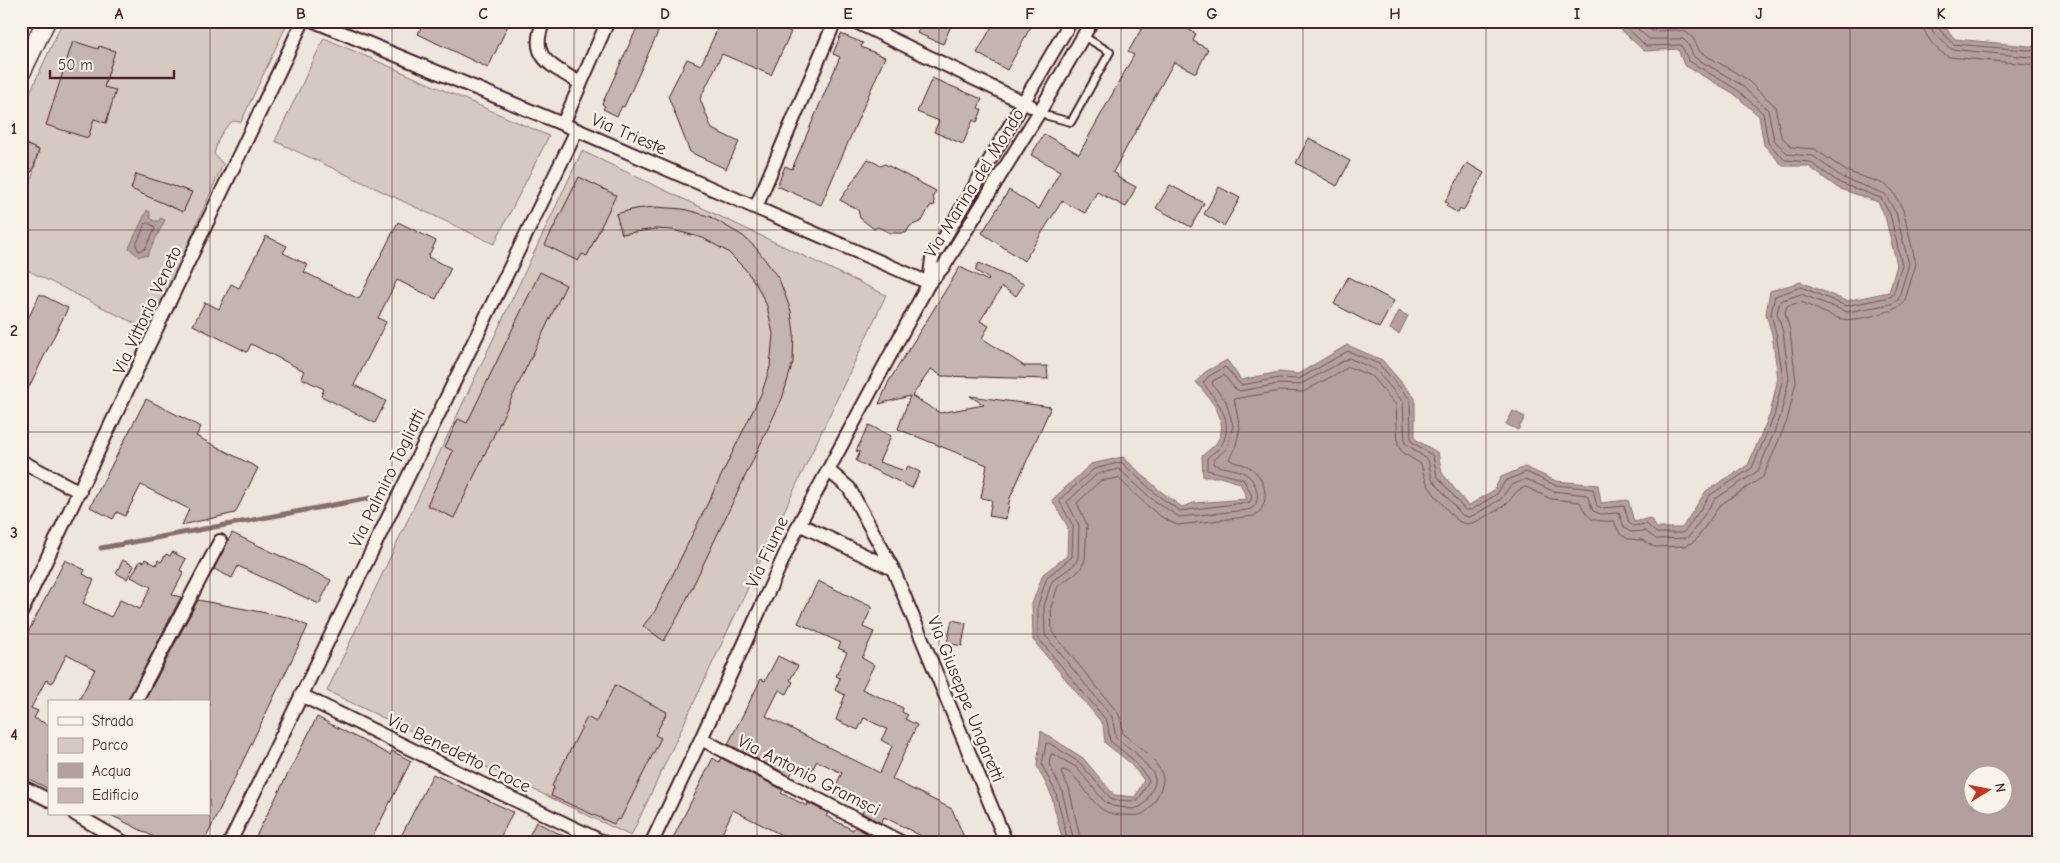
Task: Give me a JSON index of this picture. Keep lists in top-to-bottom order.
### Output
{
  "streets": {
    "street": [
      "Via Trieste",
      "Via Marina del Mondo",
      "Via Vittorio Veneto",
      "Via Palmiro Togliatti",
      "Via Fiume",
      "Via Giuseppe Ungaretti",
      "Via Benedetto Croce",
      "Via Antonio Gramsci"
    ]
  },
  "crossings": [
    ["Via Trieste", "Via Marina del Mondo"],
    ["Via Trieste", "Via Palmiro Togliatti"],
    ["Via Trieste", "Via Fiume"],
    ["Via Marina del Mondo", "Via Fiume"],
    ["Via Palmiro Togliatti", "Via Benedetto Croce"],
    ["Via Fiume", "Via Giuseppe Ungaretti"],
    ["Via Fiume", "Via Antonio Gramsci"]
  ],
  "legend": [
    "Strada",
    "Parco",
    "Acqua",
    "Edificio"
  ],
  "scale_bar": "50 m",
  "north": "right",
  "grid": {
    "columns": [
      "A",
      "B",
      "C",
      "D",
      "E",
      "F",
      "G",
      "H",
      "I",
      "J",
      "K"
    ],
    "rows": [
      "1",
      "2",
      "3",
      "4"
    ]
  }
}
